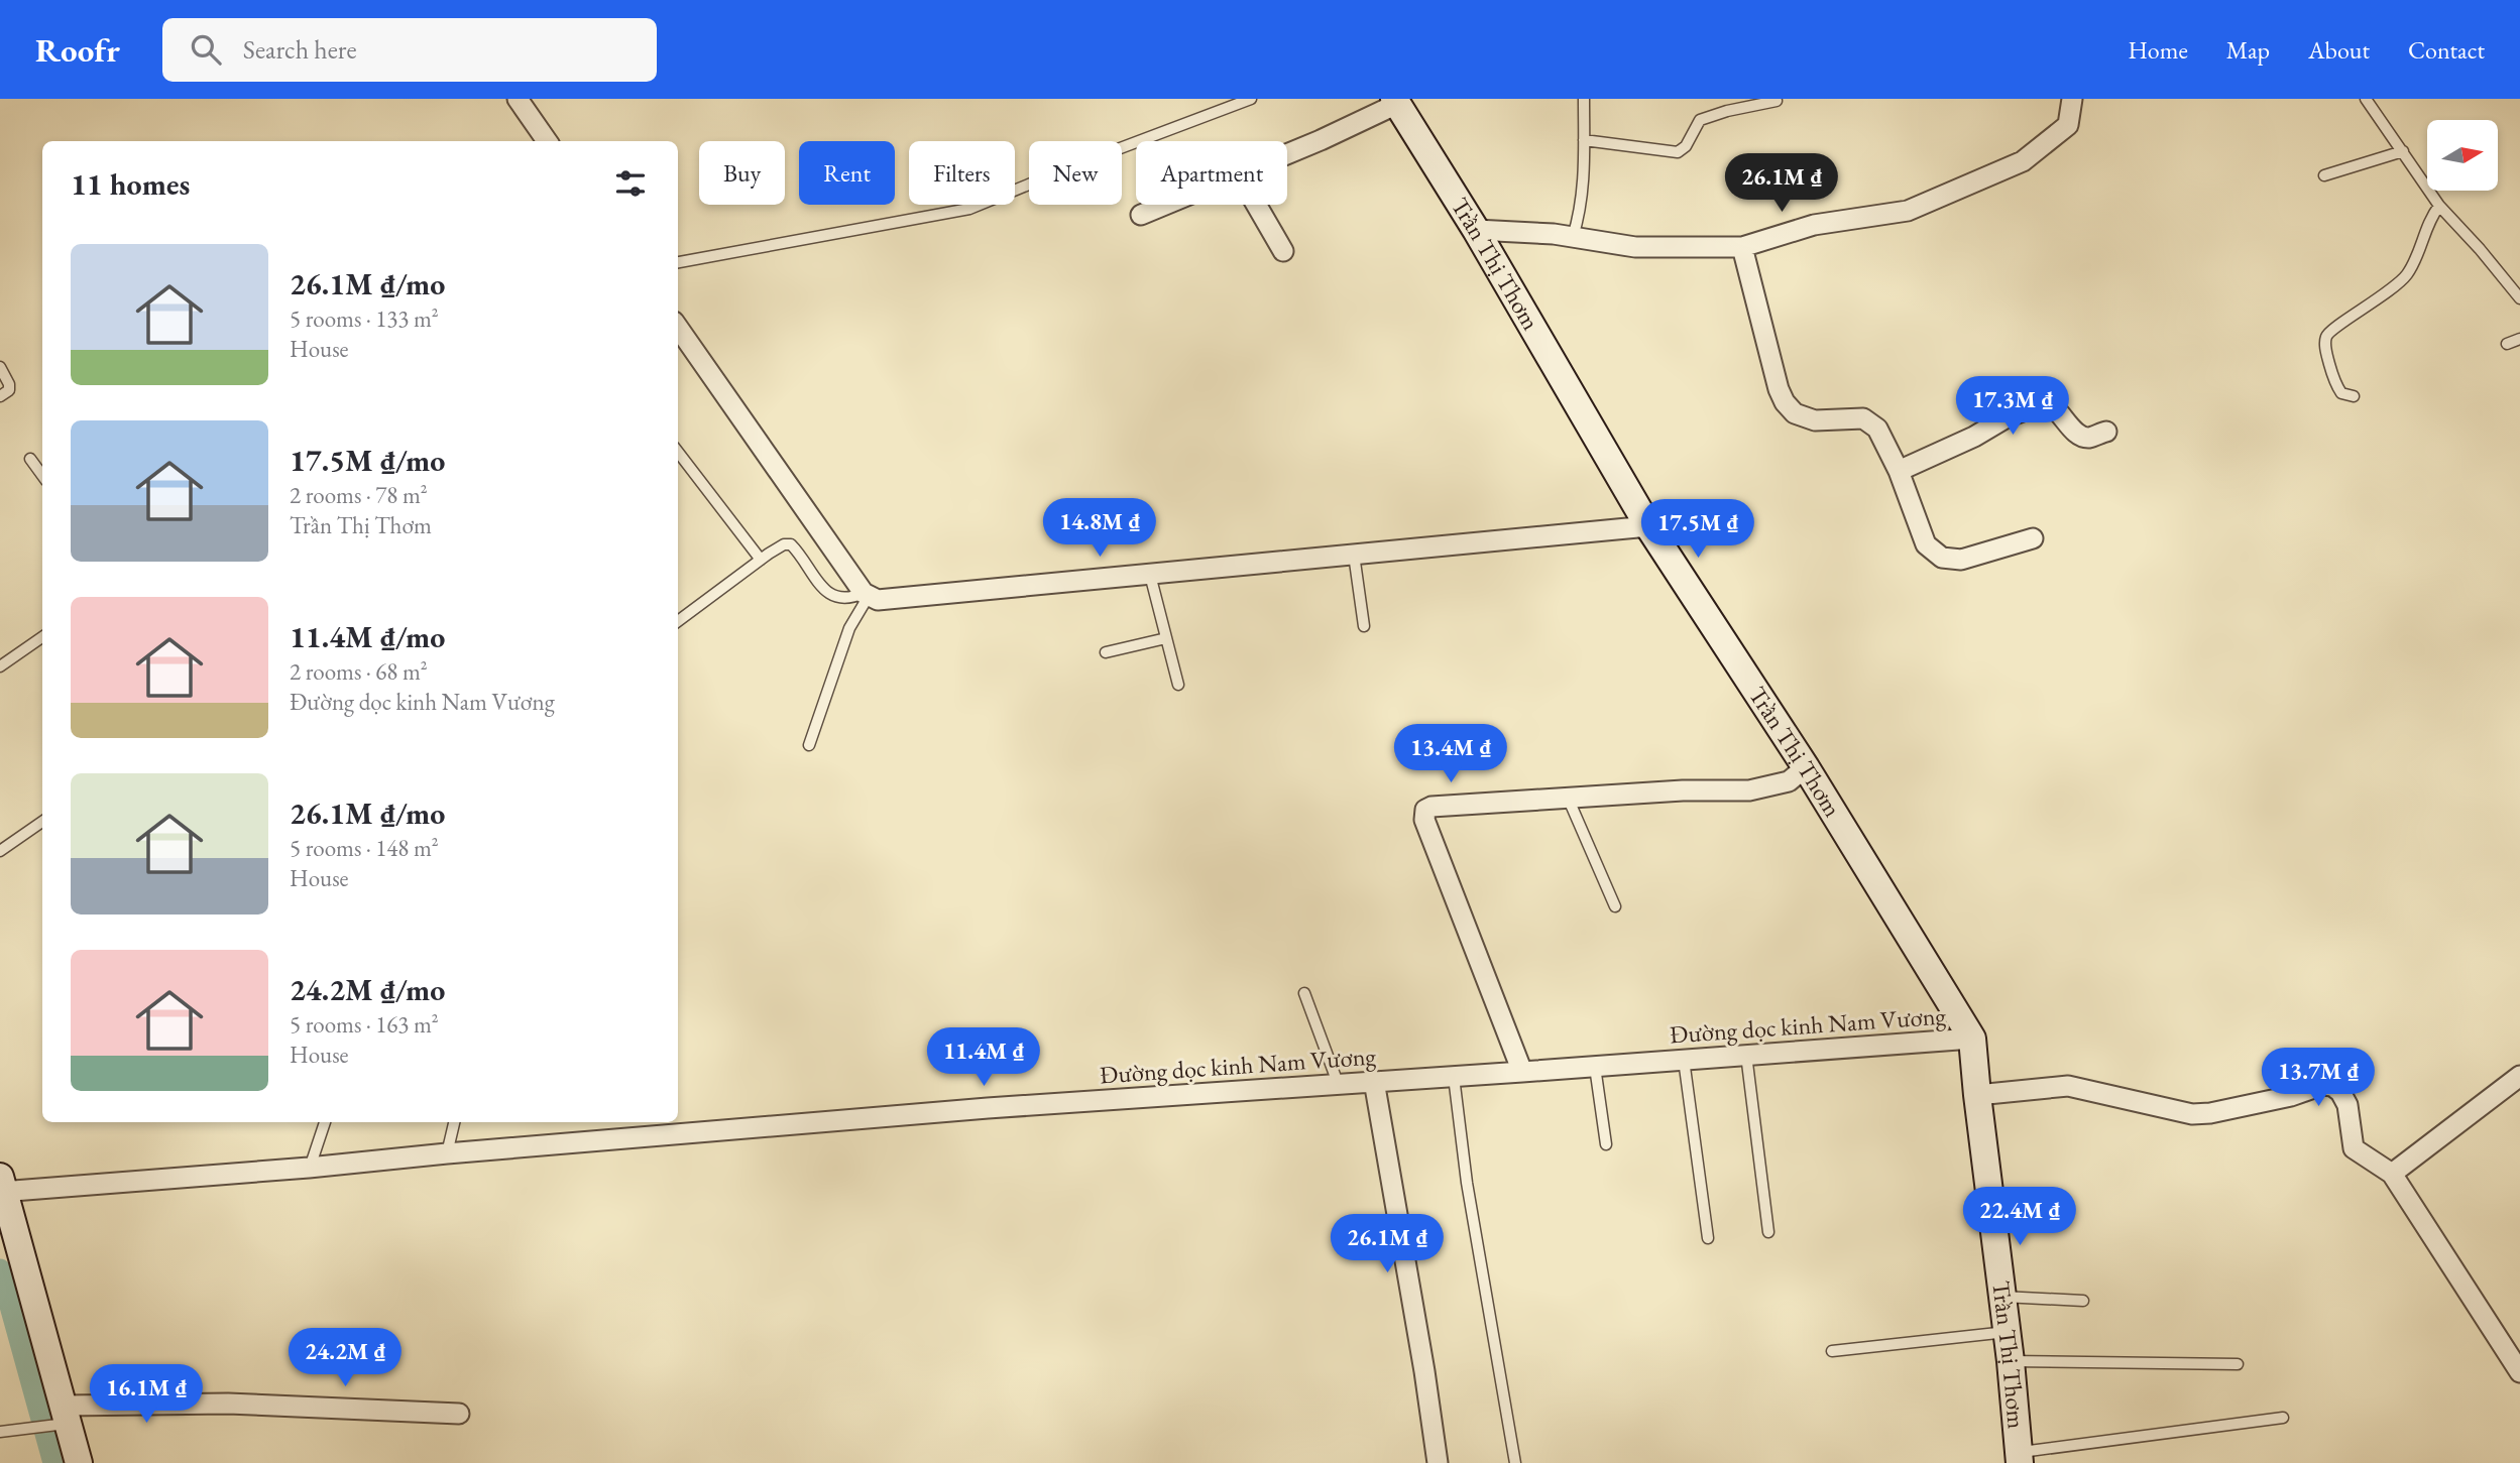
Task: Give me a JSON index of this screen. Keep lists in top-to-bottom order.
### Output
{
  "streets": {
    "street": ["Trần Thị Thơm", "Đường dọc kinh Nam Vương"]
  },
  "crossings": [
    ["Trần Thị Thơm", "Đường dọc kinh Nam Vương"]
  ],
  "north": "right",
  "page": {
    "header": "Roofr",
    "search": "Search here",
    "nav": [
      "Home",
      "Map",
      "About",
      "Contact"
    ],
    "chip": [
      "Buy",
      "Rent",
      "Filters",
      "New",
      "Apartment"
    ],
    "heading": "11 homes",
    "price": [
      "26.1M ₫",
      "17.3M ₫",
      "14.8M ₫",
      "17.5M ₫",
      "13.4M ₫",
      "11.4M ₫",
      "13.7M ₫",
      "22.4M ₫",
      "26.1M ₫",
      "24.2M ₫",
      "16.1M ₫"
    ],
    "list": [
      {
        "name": "26.1M ₫/mo",
        "note": "5 rooms · 133 m² · House"
      },
      {
        "name": "17.5M ₫/mo",
        "note": "2 rooms · 78 m² · Trần Thị Thơm"
      },
      {
        "name": "11.4M ₫/mo",
        "note": "2 rooms · 68 m² · Đường dọc kinh Nam Vương"
      },
      {
        "name": "26.1M ₫/mo",
        "note": "5 rooms · 148 m² · House"
      },
      {
        "name": "24.2M ₫/mo",
        "note": "5 rooms · 163 m² · House"
      }
    ]
  }
}
